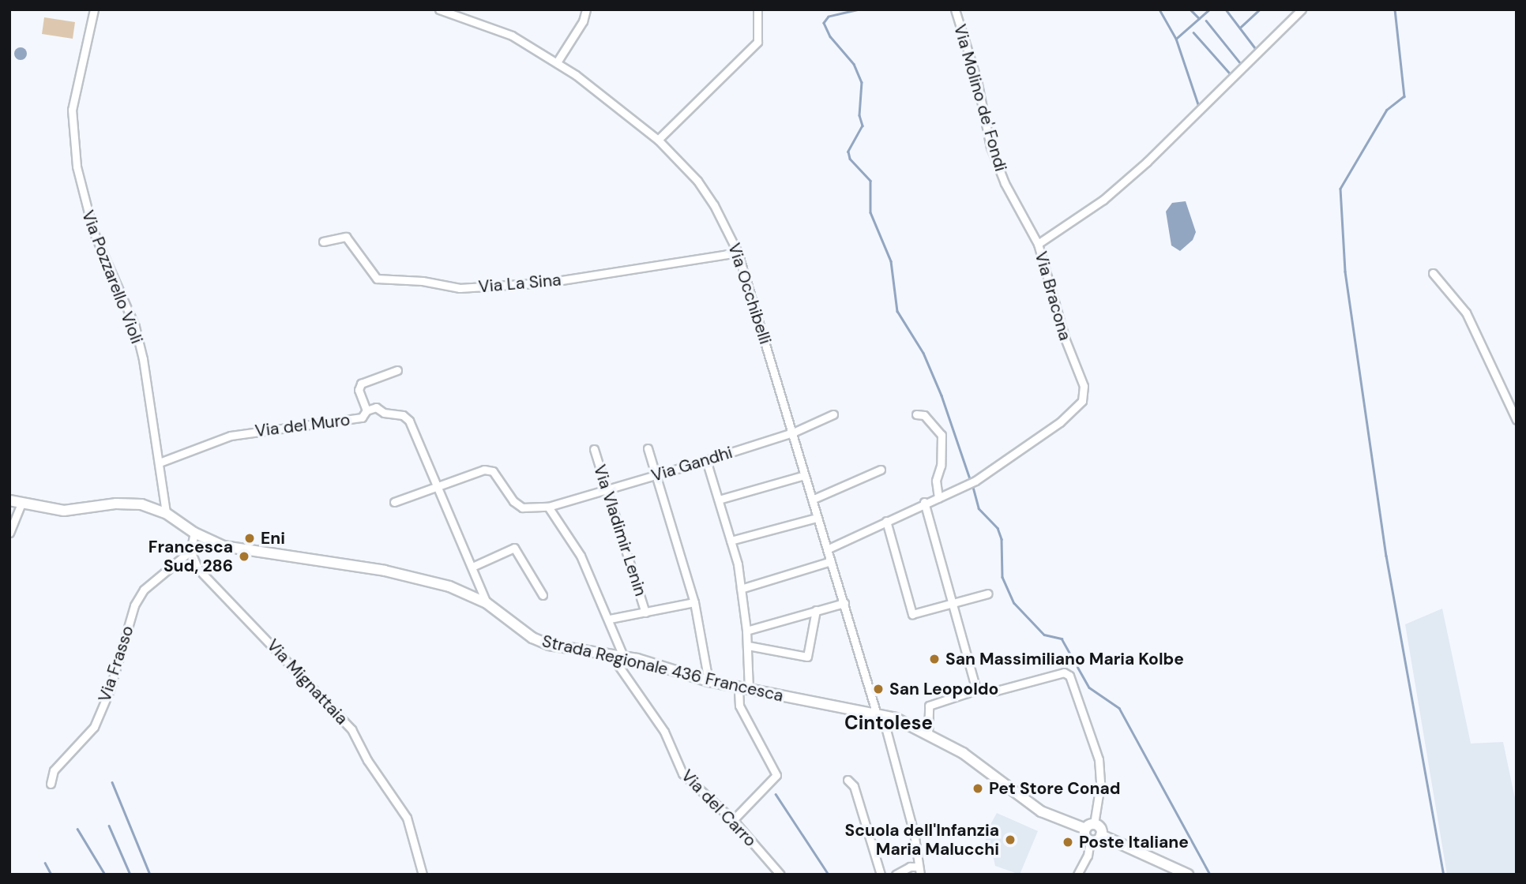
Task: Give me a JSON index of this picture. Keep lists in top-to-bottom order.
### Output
{
  "streets": {
    "street": [
      "Via Molino de' Fondi",
      "Via Pozzarello Violi",
      "Via La Sina",
      "Via Occhibelli",
      "Via Bracona",
      "Via del Muro",
      "Via Gandhi",
      "Via Vladimir Lenin",
      "Via Frasso",
      "Strada Regionale 436 Francesca",
      "Via Mignattaia",
      "Via del Carro"
    ]
  },
  "crossings": [
    ["Via Molino de' Fondi", "Via Bracona"],
    ["Via Pozzarello Violi", "Via del Muro"],
    ["Via Pozzarello Violi", "Strada Regionale 436 Francesca"],
    ["Via La Sina", "Via Occhibelli"],
    ["Via Occhibelli", "Via Bracona"],
    ["Via Occhibelli", "Via Gandhi"],
    ["Via Occhibelli", "Strada Regionale 436 Francesca"],
    ["Via del Muro", "Via Gandhi"],
    ["Via del Muro", "Strada Regionale 436 Francesca"],
    ["Via Gandhi", "Via Vladimir Lenin"],
    ["Via Frasso", "Via Mignattaia"],
    ["Strada Regionale 436 Francesca", "Via del Carro"]
  ],
  "districts": ["Cintolese"],
  "places": [
    "Eni",
    "Francesca Sud, 286",
    "San Massimiliano Maria Kolbe",
    "San Leopoldo",
    "Pet Store Conad",
    "Scuola dell'Infanzia Maria Malucchi",
    "Poste Italiane"
  ]
}
